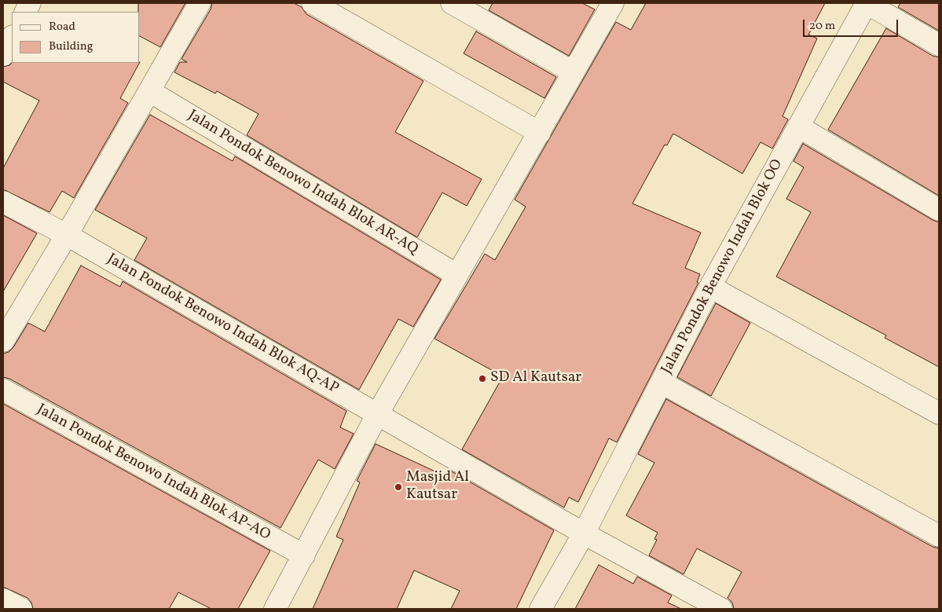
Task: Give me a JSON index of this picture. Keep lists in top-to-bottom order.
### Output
{
  "streets": {
    "street": [
      "Jalan Pondok Benowo Indah Blok AR-AQ",
      "Jalan Pondok Benowo Indah Blok OO",
      "Jalan Pondok Benowo Indah Blok AQ-AP",
      "Jalan Pondok Benowo Indah Blok AP-AO"
    ]
  },
  "crossings": [
    ["Jalan Pondok Benowo Indah Blok OO", "Jalan Pondok Benowo Indah Blok AQ-AP"]
  ],
  "places": ["SD Al Kautsar", "Masjid Al Kautsar"],
  "legend": ["Road", "Building"],
  "scale_bar": "20 m"
}
